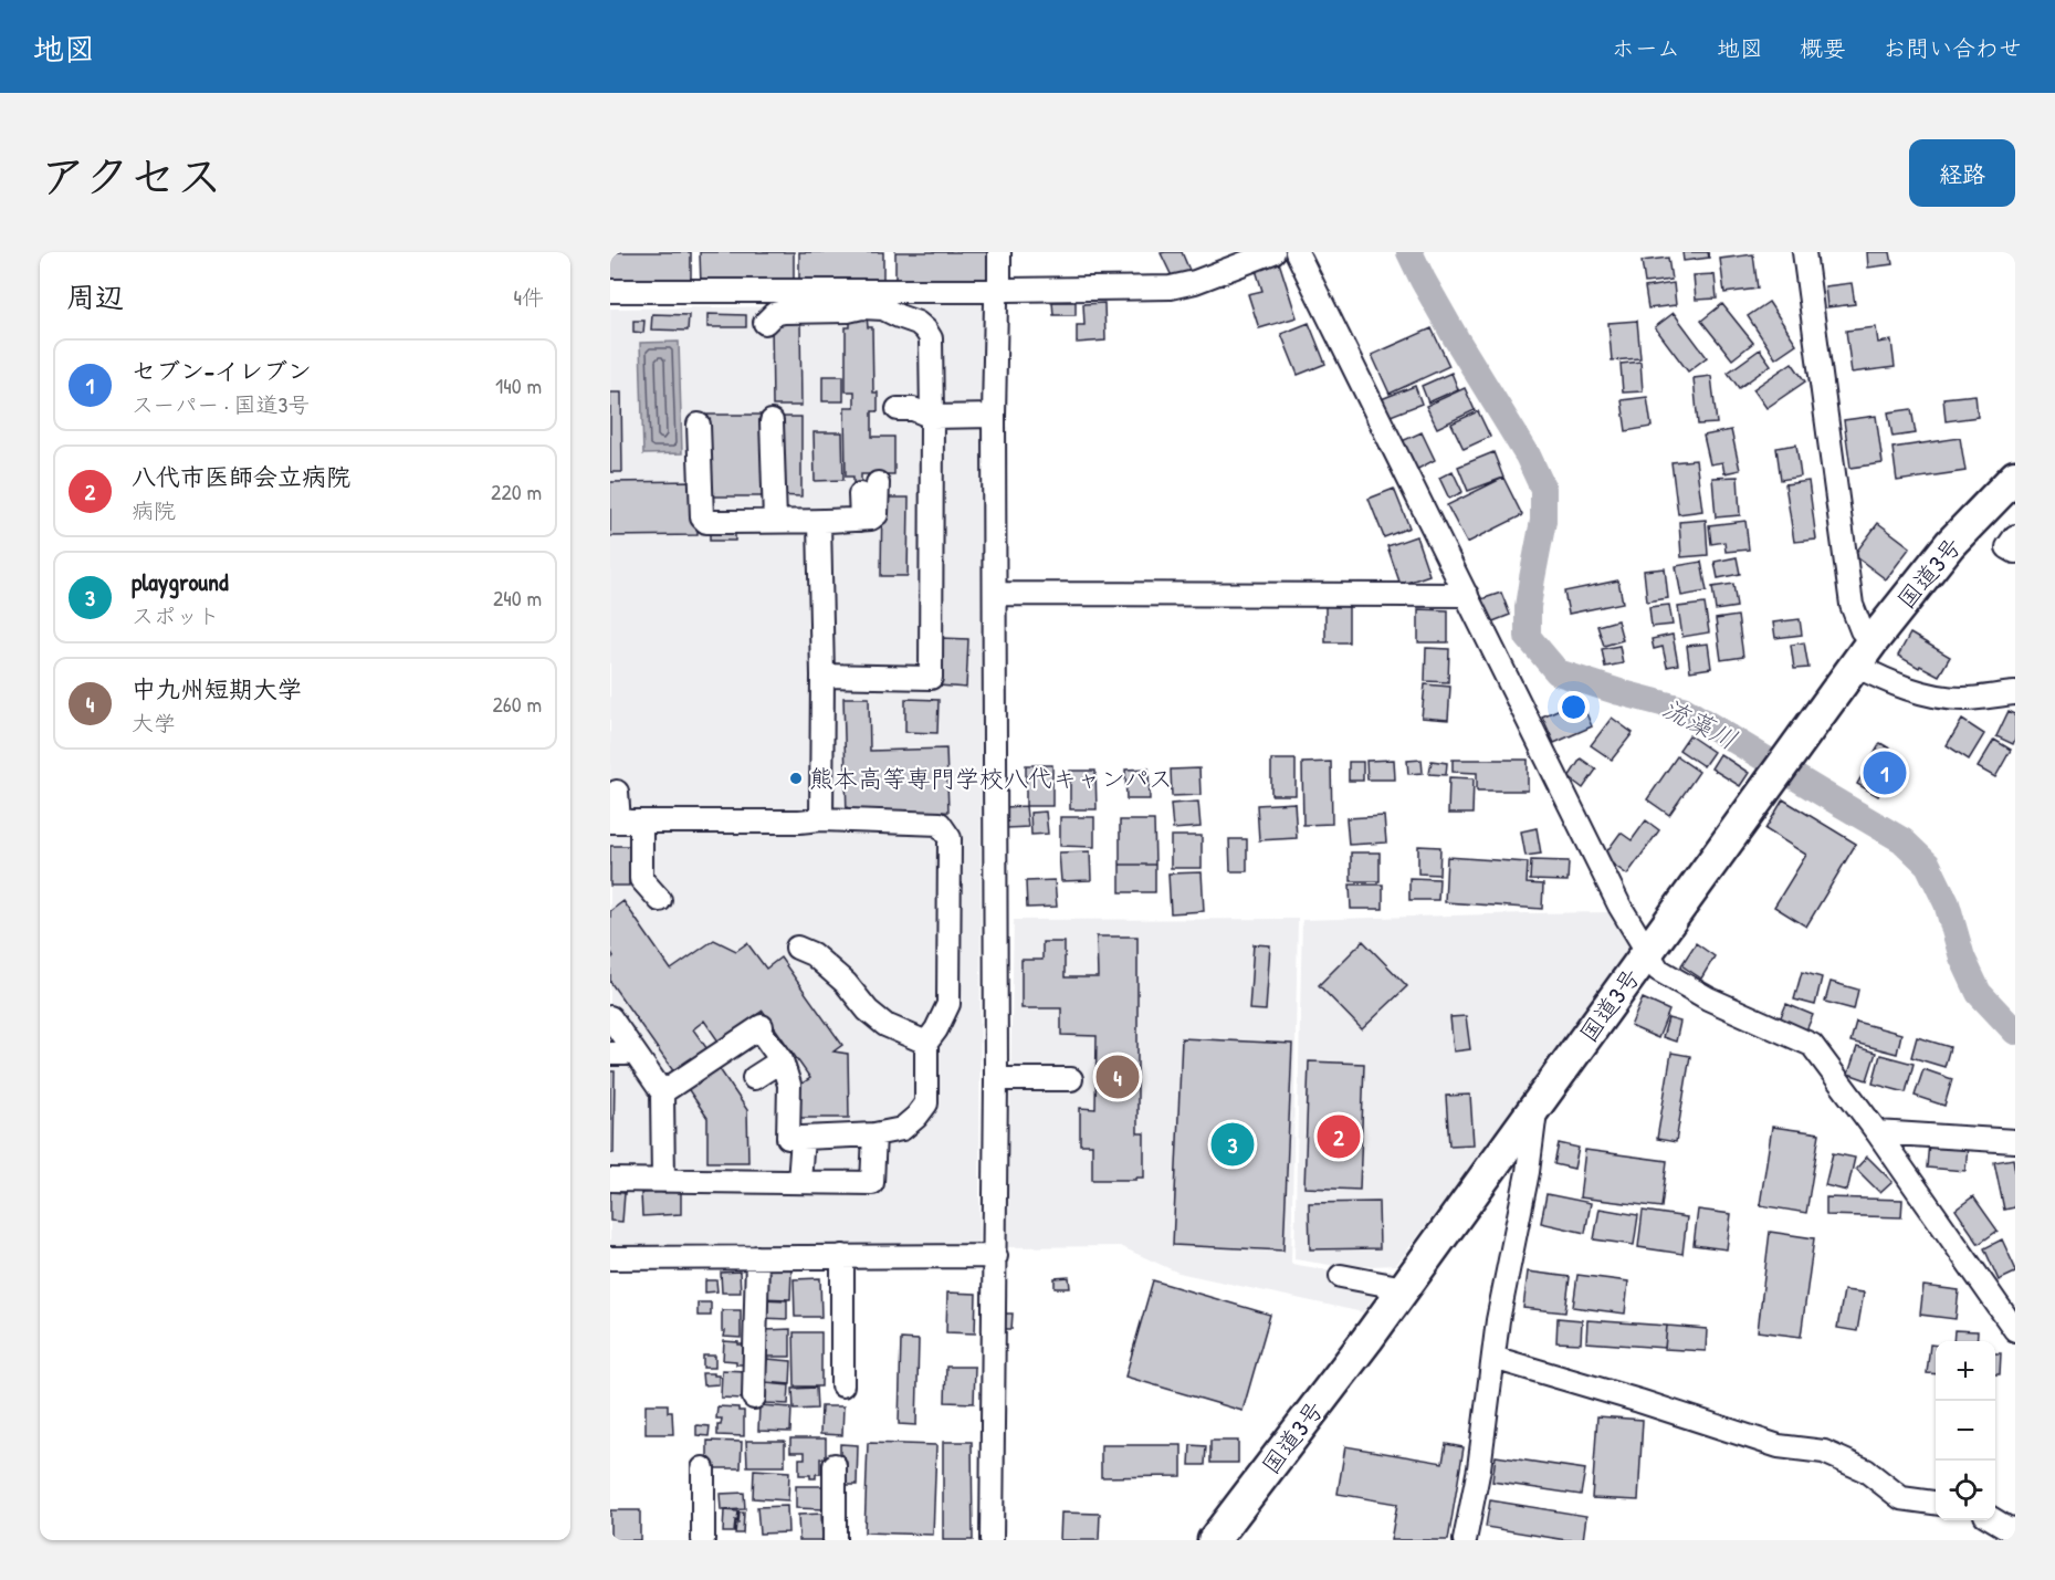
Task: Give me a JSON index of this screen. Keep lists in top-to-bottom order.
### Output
{
  "streets": {
    "highway": ["国道3号"]
  },
  "water": ["流藻川"],
  "places": ["熊本高等専門学校八代キャンパス"],
  "page": {
    "header": "地図",
    "nav": [
      "ホーム",
      "地図",
      "概要",
      "お問い合わせ"
    ],
    "title": "アクセス",
    "buttons": "経路",
    "heading": ["周辺", "4件"],
    "list": [
      {
        "mark": "1",
        "name": "セブン-イレブン",
        "note": "スーパー · 国道3号",
        "value": "140 m"
      },
      {
        "mark": "2",
        "name": "八代市医師会立病院",
        "note": "病院",
        "value": "220 m"
      },
      {
        "mark": "3",
        "name": "playground",
        "note": "スポット",
        "value": "240 m"
      },
      {
        "mark": "4",
        "name": "中九州短期大学",
        "note": "大学",
        "value": "260 m"
      }
    ],
    "pins": [
      "1",
      "4",
      "2",
      "3"
    ],
    "map_buttons": ["+", "−"]
  }
}
